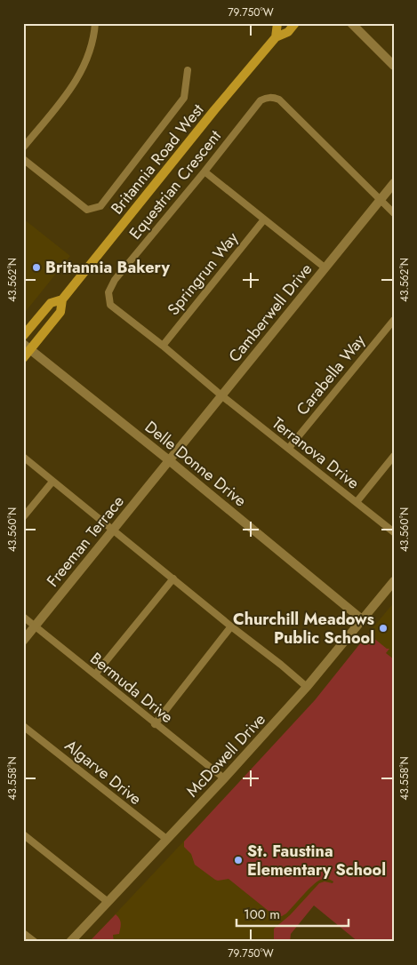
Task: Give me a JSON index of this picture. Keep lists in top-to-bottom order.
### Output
{
  "streets": {
    "main road": ["Britannia Road West"],
    "street": [
      "Equestrian Crescent",
      "Springrun Way",
      "Camberwell Drive",
      "Carabella Way",
      "Terranova Drive",
      "Delle Donne Drive",
      "Freeman Terrace",
      "Bermuda Drive",
      "McDowell Drive",
      "Algarve Drive"
    ]
  },
  "crossings": [
    ["Britannia Road West", "Delle Donne Drive"],
    ["Equestrian Crescent", "Springrun Way"],
    ["Equestrian Crescent", "Camberwell Drive"],
    ["Equestrian Crescent", "Terranova Drive"],
    ["Camberwell Drive", "Terranova Drive"],
    ["Camberwell Drive", "Delle Donne Drive"],
    ["Camberwell Drive", "Freeman Terrace"],
    ["Carabella Way", "Terranova Drive"],
    ["Delle Donne Drive", "Freeman Terrace"],
    ["Delle Donne Drive", "McDowell Drive"],
    ["Freeman Terrace", "Bermuda Drive"],
    ["Bermuda Drive", "McDowell Drive"],
    ["McDowell Drive", "Algarve Drive"]
  ],
  "places": ["Britannia Bakery", "Churchill Meadows Public School", "St. Faustina Elementary School"],
  "scale_bar": "100 m",
  "coordinates": [
    "79.750°W",
    "43.562°N",
    "43.560°N",
    "43.558°N"
  ]
}
